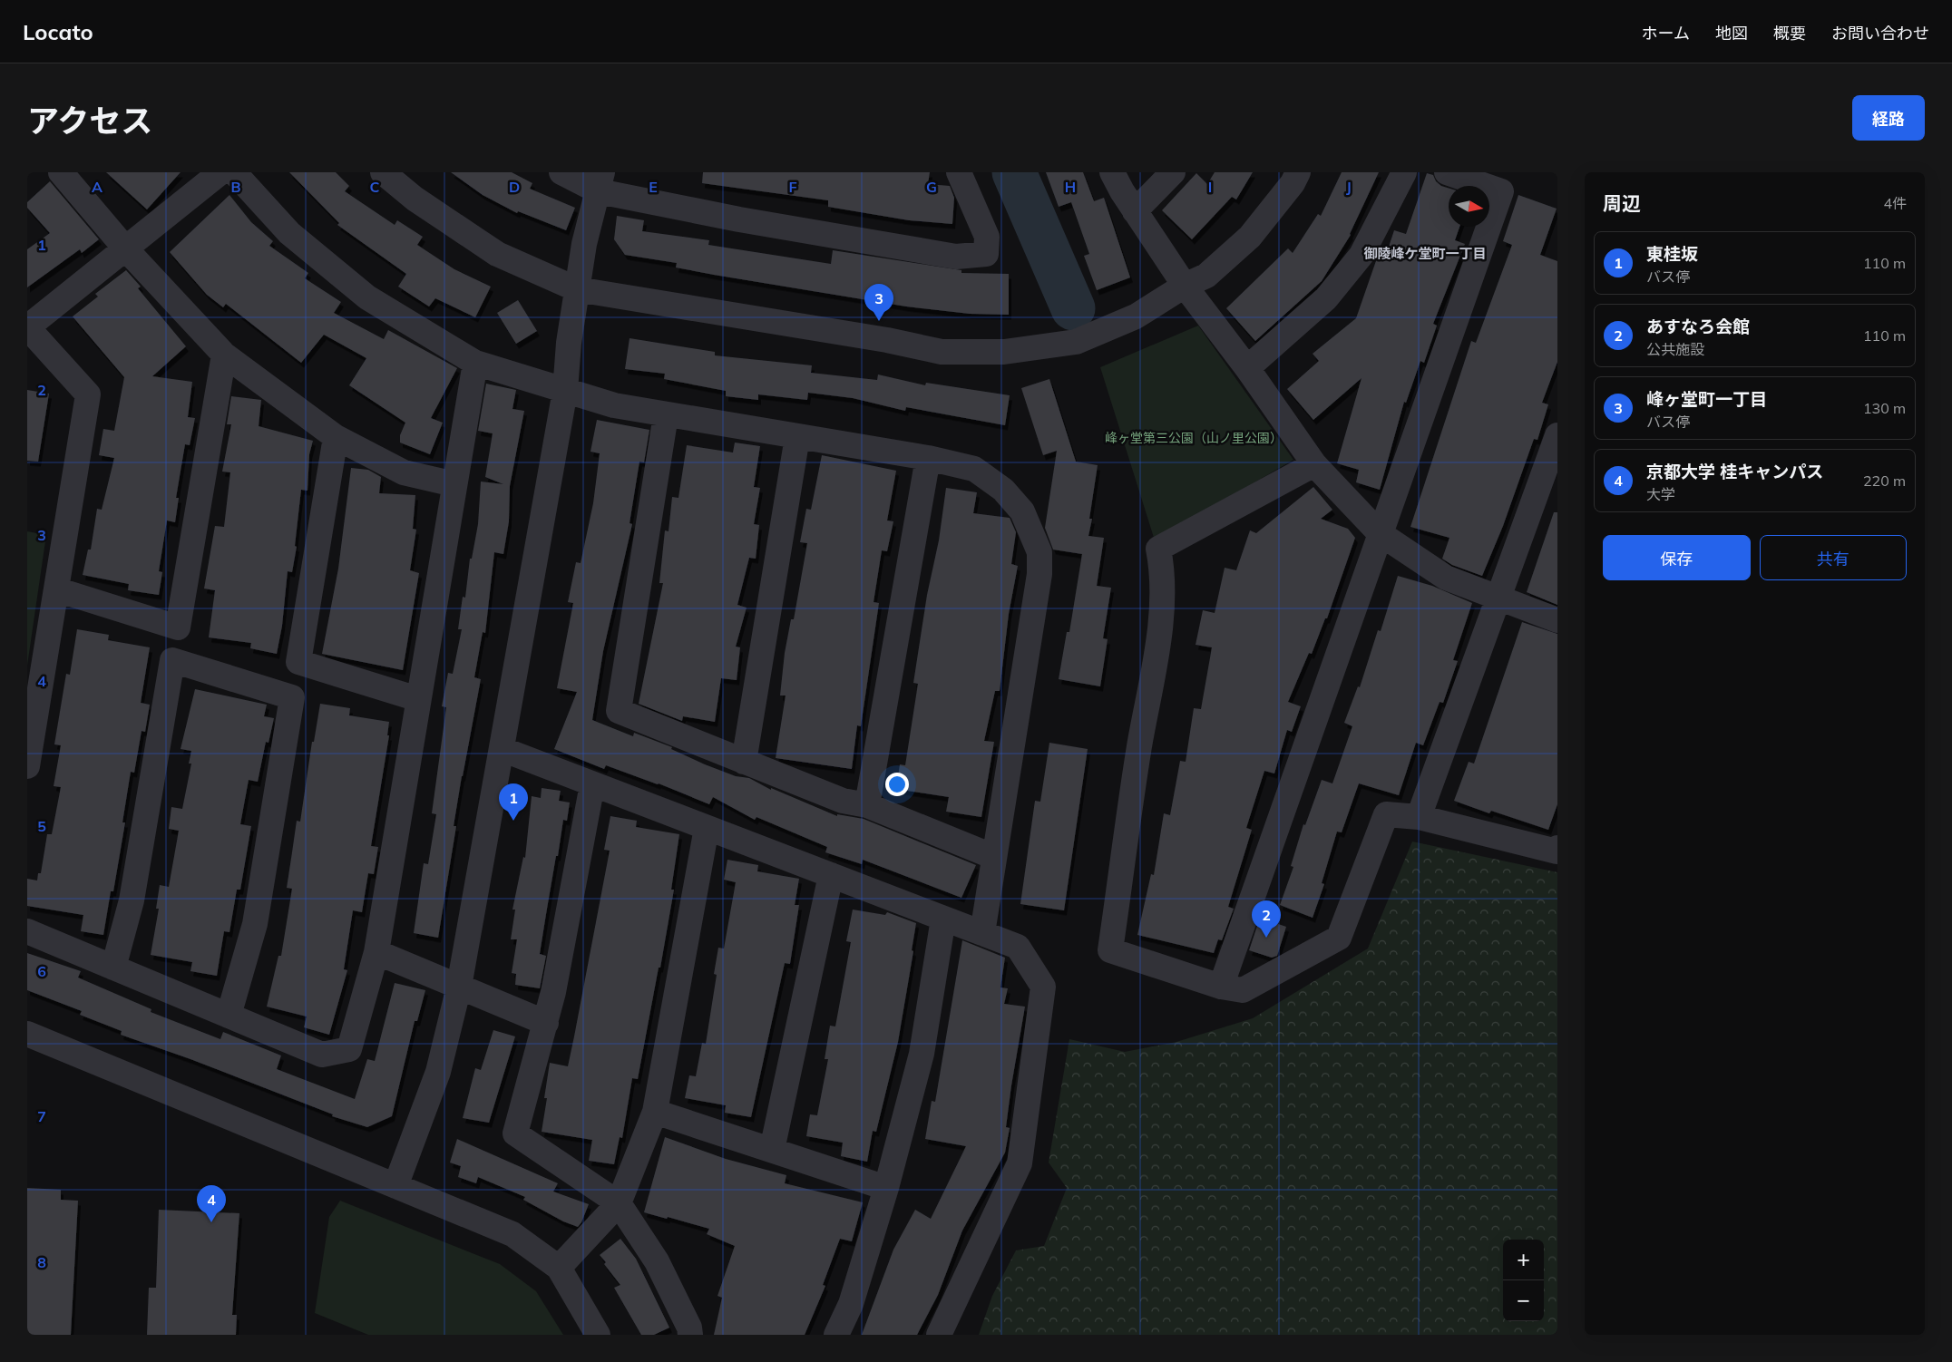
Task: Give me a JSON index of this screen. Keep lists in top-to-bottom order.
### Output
{
  "districts": ["御陵峰ケ堂町一丁目"],
  "parks": ["峰ヶ堂第三公園（山ノ里公園）"],
  "north": "right",
  "page": {
    "header": "Locato",
    "nav": [
      "ホーム",
      "地図",
      "概要",
      "お問い合わせ"
    ],
    "title": "アクセス",
    "buttons": [
      "経路",
      ["保存", "共有"]
    ],
    "heading": ["周辺", "4件"],
    "list": [
      {
        "mark": "1",
        "name": "東桂坂",
        "note": "バス停",
        "value": "110 m"
      },
      {
        "mark": "2",
        "name": "あすなろ会館",
        "note": "公共施設",
        "value": "110 m"
      },
      {
        "mark": "3",
        "name": "峰ヶ堂町一丁目",
        "note": "バス停",
        "value": "130 m"
      },
      {
        "mark": "4",
        "name": "京都大学 桂キャンパス",
        "note": "大学",
        "value": "220 m"
      }
    ],
    "pins": [
      "3",
      "1",
      "2",
      "4"
    ],
    "map_buttons": ["+", "−"]
  },
  "grid": {
    "columns": [
      "A",
      "B",
      "C",
      "D",
      "E",
      "F",
      "G",
      "H",
      "I",
      "J"
    ],
    "rows": [
      "1",
      "2",
      "3",
      "4",
      "5",
      "6",
      "7",
      "8"
    ]
  }
}
